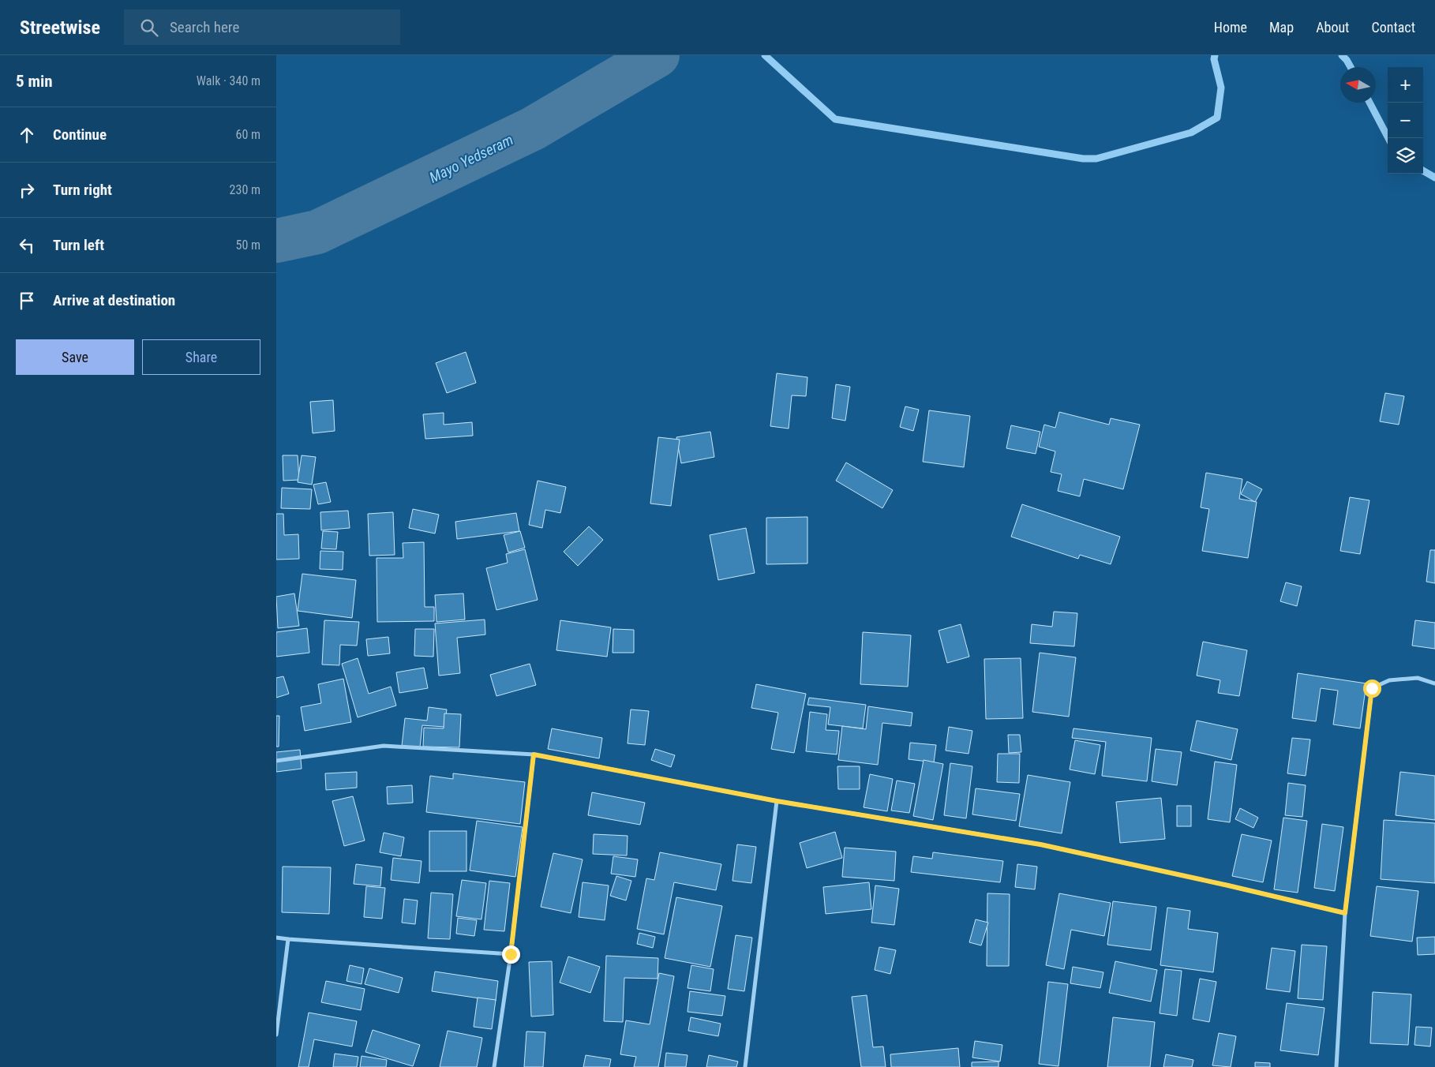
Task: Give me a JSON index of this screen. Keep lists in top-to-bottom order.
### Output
{
  "water": ["Mayo Yedseram"],
  "north": "left",
  "page": {
    "header": "Streetwise",
    "search": "Search here",
    "nav": [
      "Home",
      "Map",
      "About",
      "Contact"
    ],
    "heading": ["5 min", "Walk · 340 m"],
    "map_buttons": ["+", "−"],
    "list": [
      ["Continue", "60 m"],
      ["Turn right", "230 m"],
      ["Turn left", "50 m"],
      "Arrive at destination"
    ],
    "buttons": ["Save", "Share"]
  }
}
